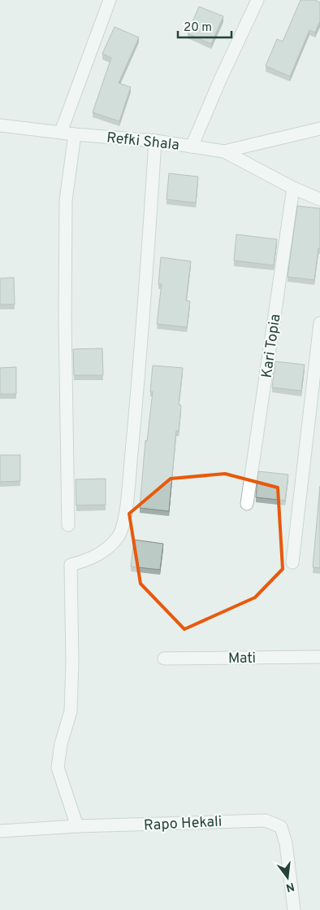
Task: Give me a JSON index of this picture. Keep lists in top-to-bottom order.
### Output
{
  "streets": {
    "street": [
      "Refki Shala",
      "Kari Topia",
      "Mati",
      "Rapo Hekali"
    ]
  },
  "scale_bar": "20 m",
  "north": "bottom"
}
